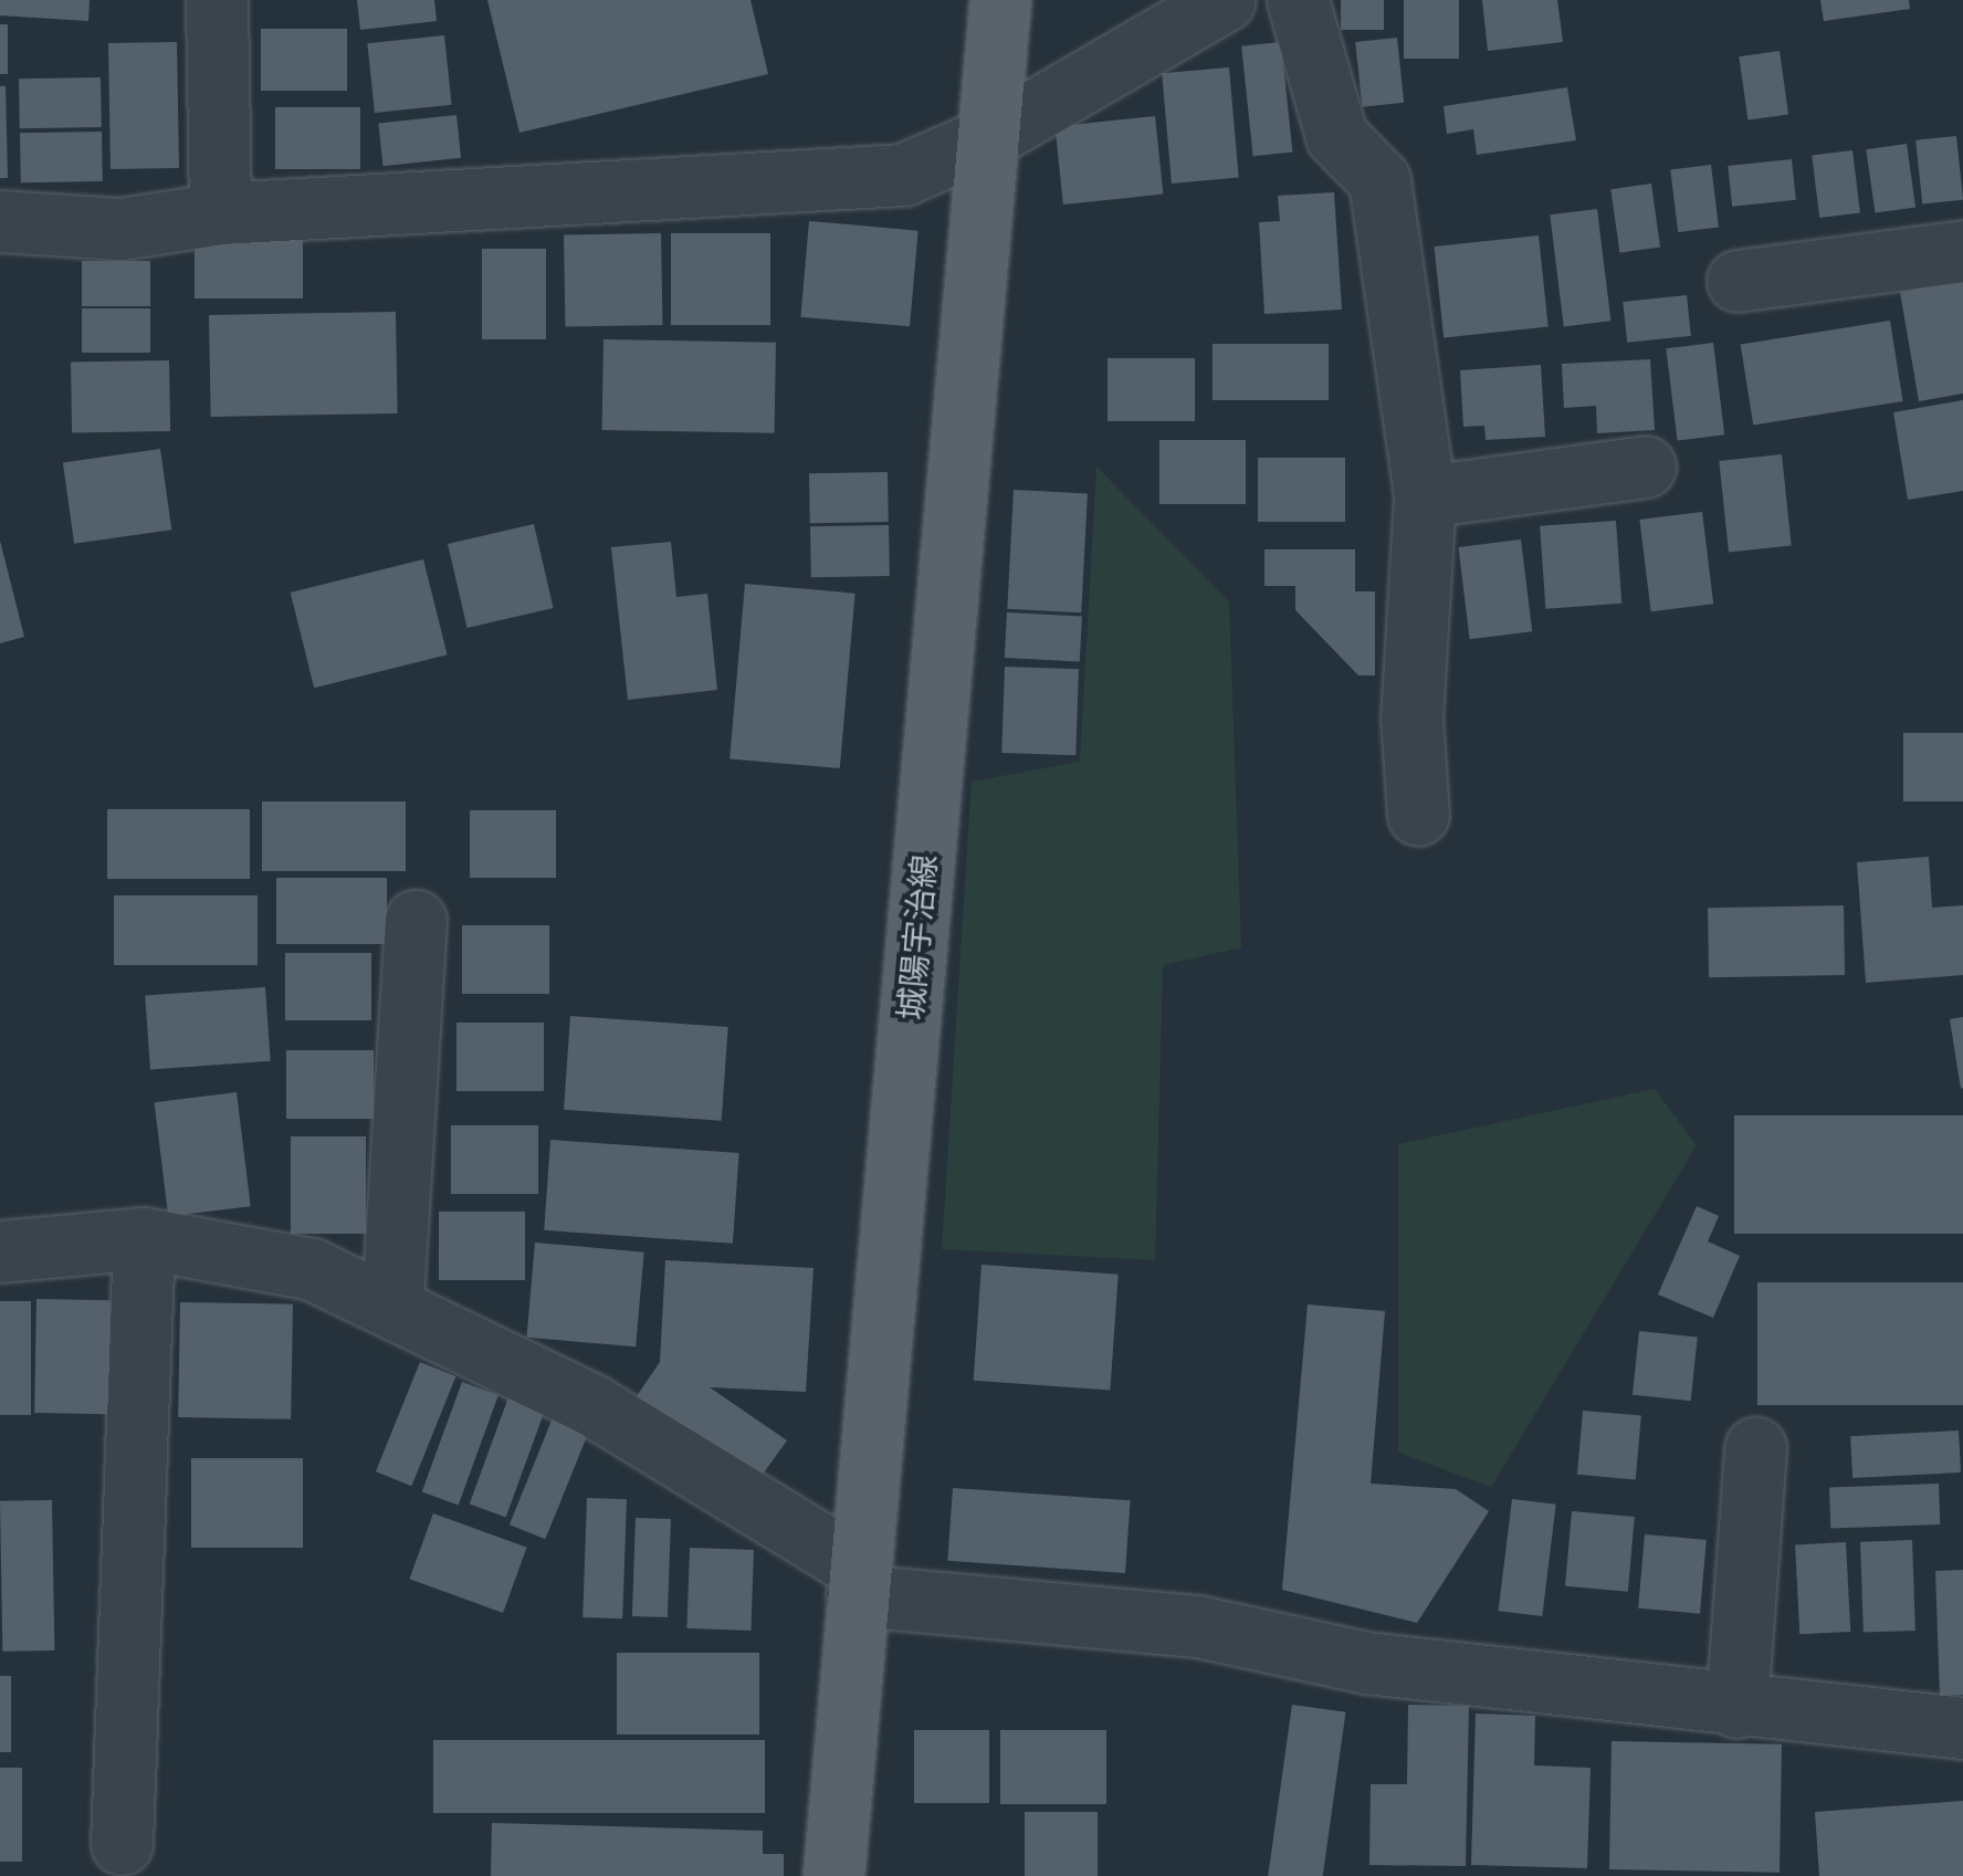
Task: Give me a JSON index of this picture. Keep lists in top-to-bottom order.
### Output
{
  "streets": {
    "main road": ["城陽宇治線"]
  }
}
